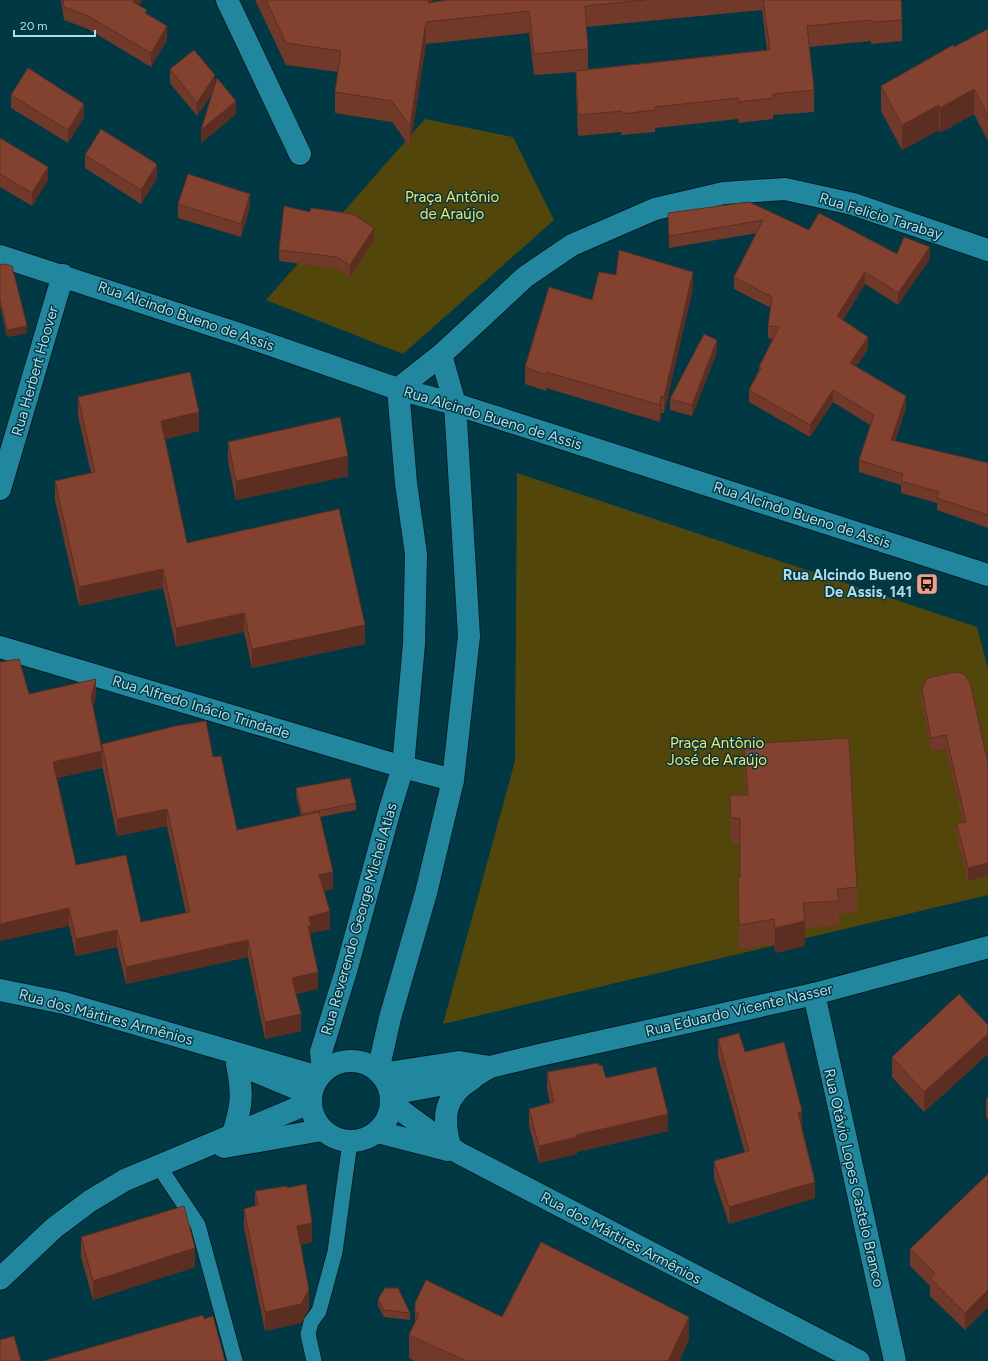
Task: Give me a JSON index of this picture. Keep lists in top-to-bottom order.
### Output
{
  "streets": {
    "street": [
      "Rua Felicio Tarabay",
      "Rua Alcindo Bueno de Assis",
      "Rua Herbert Hoover",
      "Rua Alfredo Inácio Trindade",
      "Rua Reverendo George Michel Atlas",
      "Rua Eduardo Vicente Nasser",
      "Rua dos Mártires Armênios",
      "Rua Otávio Lopes Castelo Branco"
    ]
  },
  "crossings": [
    ["Rua Felicio Tarabay", "Rua Alcindo Bueno de Assis"],
    ["Rua Felicio Tarabay", "Rua Reverendo George Michel Atlas"],
    ["Rua Alcindo Bueno de Assis", "Rua Herbert Hoover"],
    ["Rua Alcindo Bueno de Assis", "Rua Reverendo George Michel Atlas"],
    ["Rua Alfredo Inácio Trindade", "Rua Reverendo George Michel Atlas"],
    ["Rua Reverendo George Michel Atlas", "Rua Eduardo Vicente Nasser"],
    ["Rua Reverendo George Michel Atlas", "Rua dos Mártires Armênios"],
    ["Rua Eduardo Vicente Nasser", "Rua dos Mártires Armênios"],
    ["Rua Eduardo Vicente Nasser", "Rua Otávio Lopes Castelo Branco"]
  ],
  "parks": ["Praça Antônio de Araújo", "Praça Antônio José de Araújo"],
  "places": {
    "bus stop": ["Rua Alcindo Bueno De Assis, 141"]
  },
  "scale_bar": "20 m"
}
